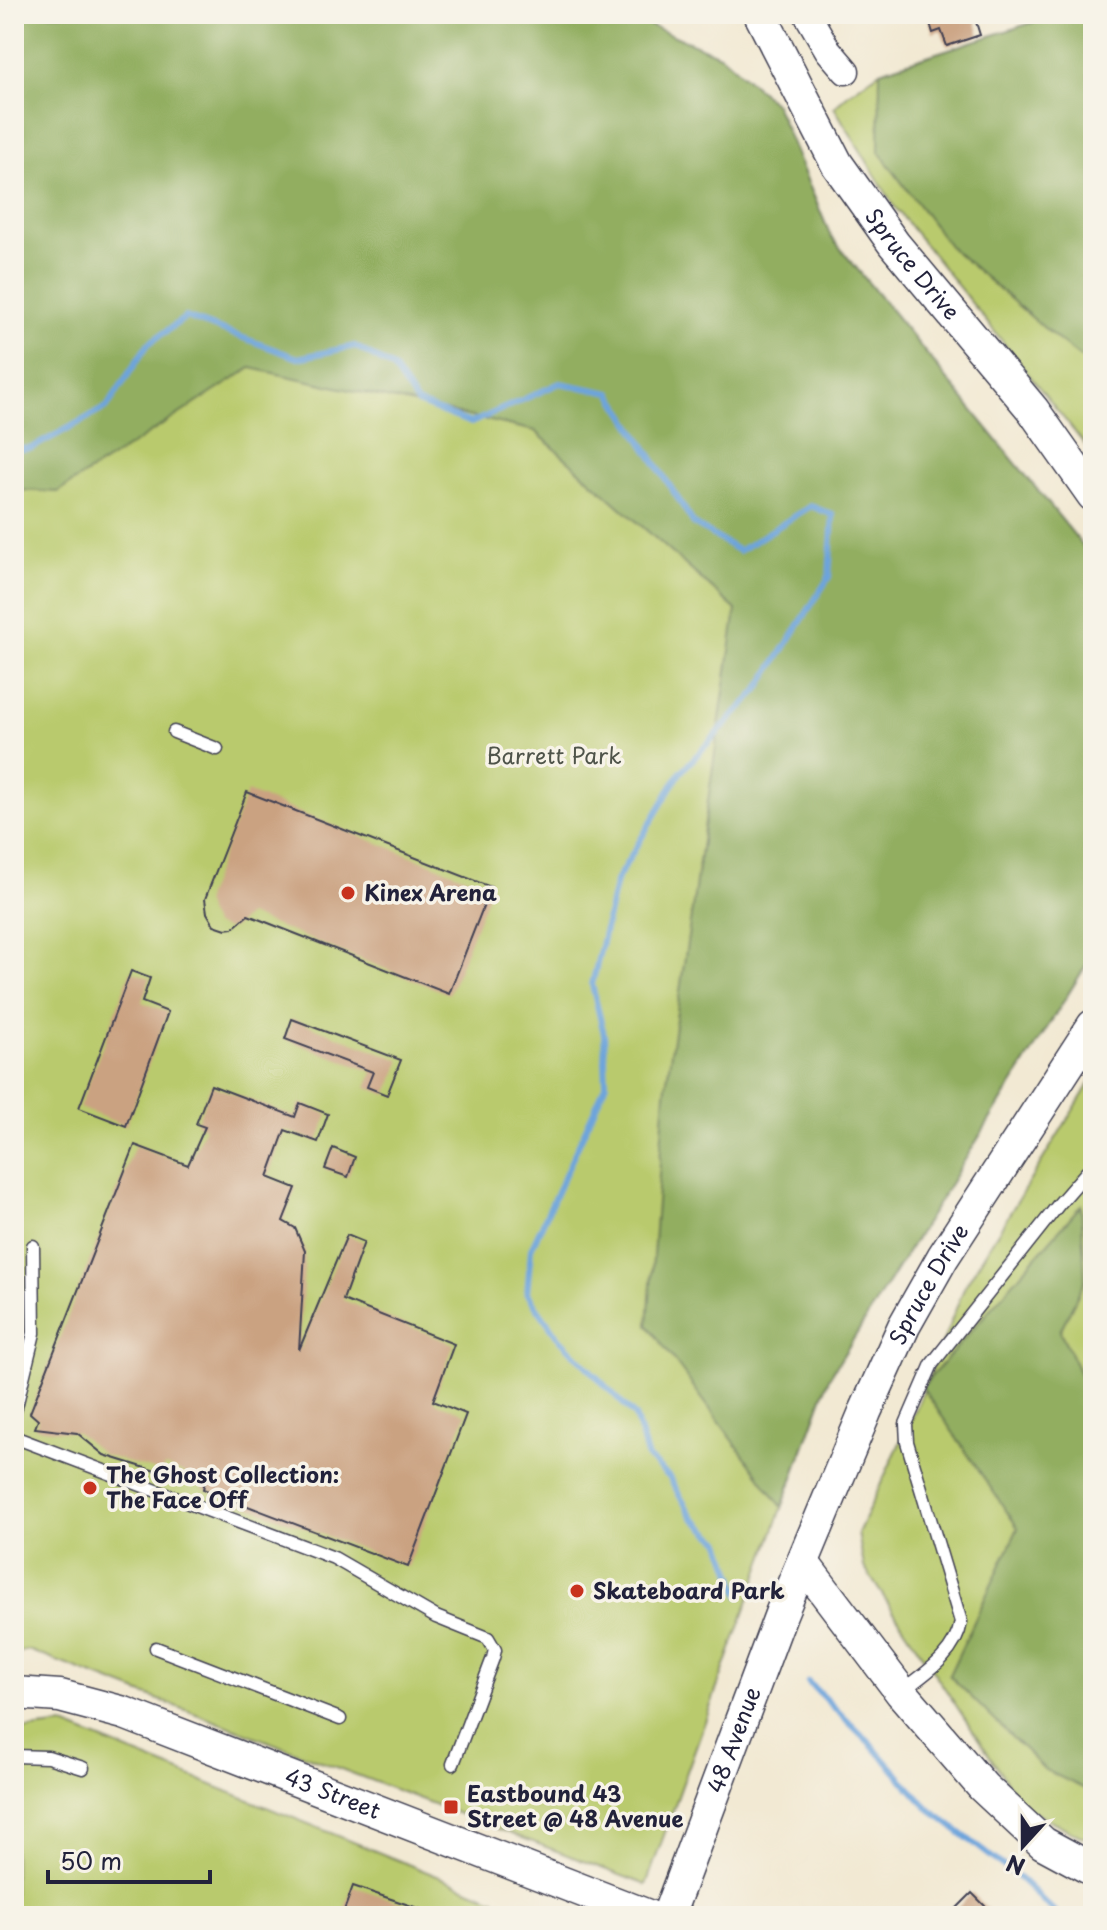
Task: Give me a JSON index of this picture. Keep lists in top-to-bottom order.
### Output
{
  "streets": {
    "street": ["Spruce Drive", "48 Avenue", "43 Street"]
  },
  "crossings": [
    ["Spruce Drive", "48 Avenue"]
  ],
  "parks": ["Barrett Park"],
  "places": {
    "other": ["Kinex Arena", "The Ghost Collection: The Face Off", "Skateboard Park"],
    "transit": ["Eastbound 43 Street @ 48 Avenue"]
  },
  "scale_bar": "50 m",
  "north": "bottom"
}
